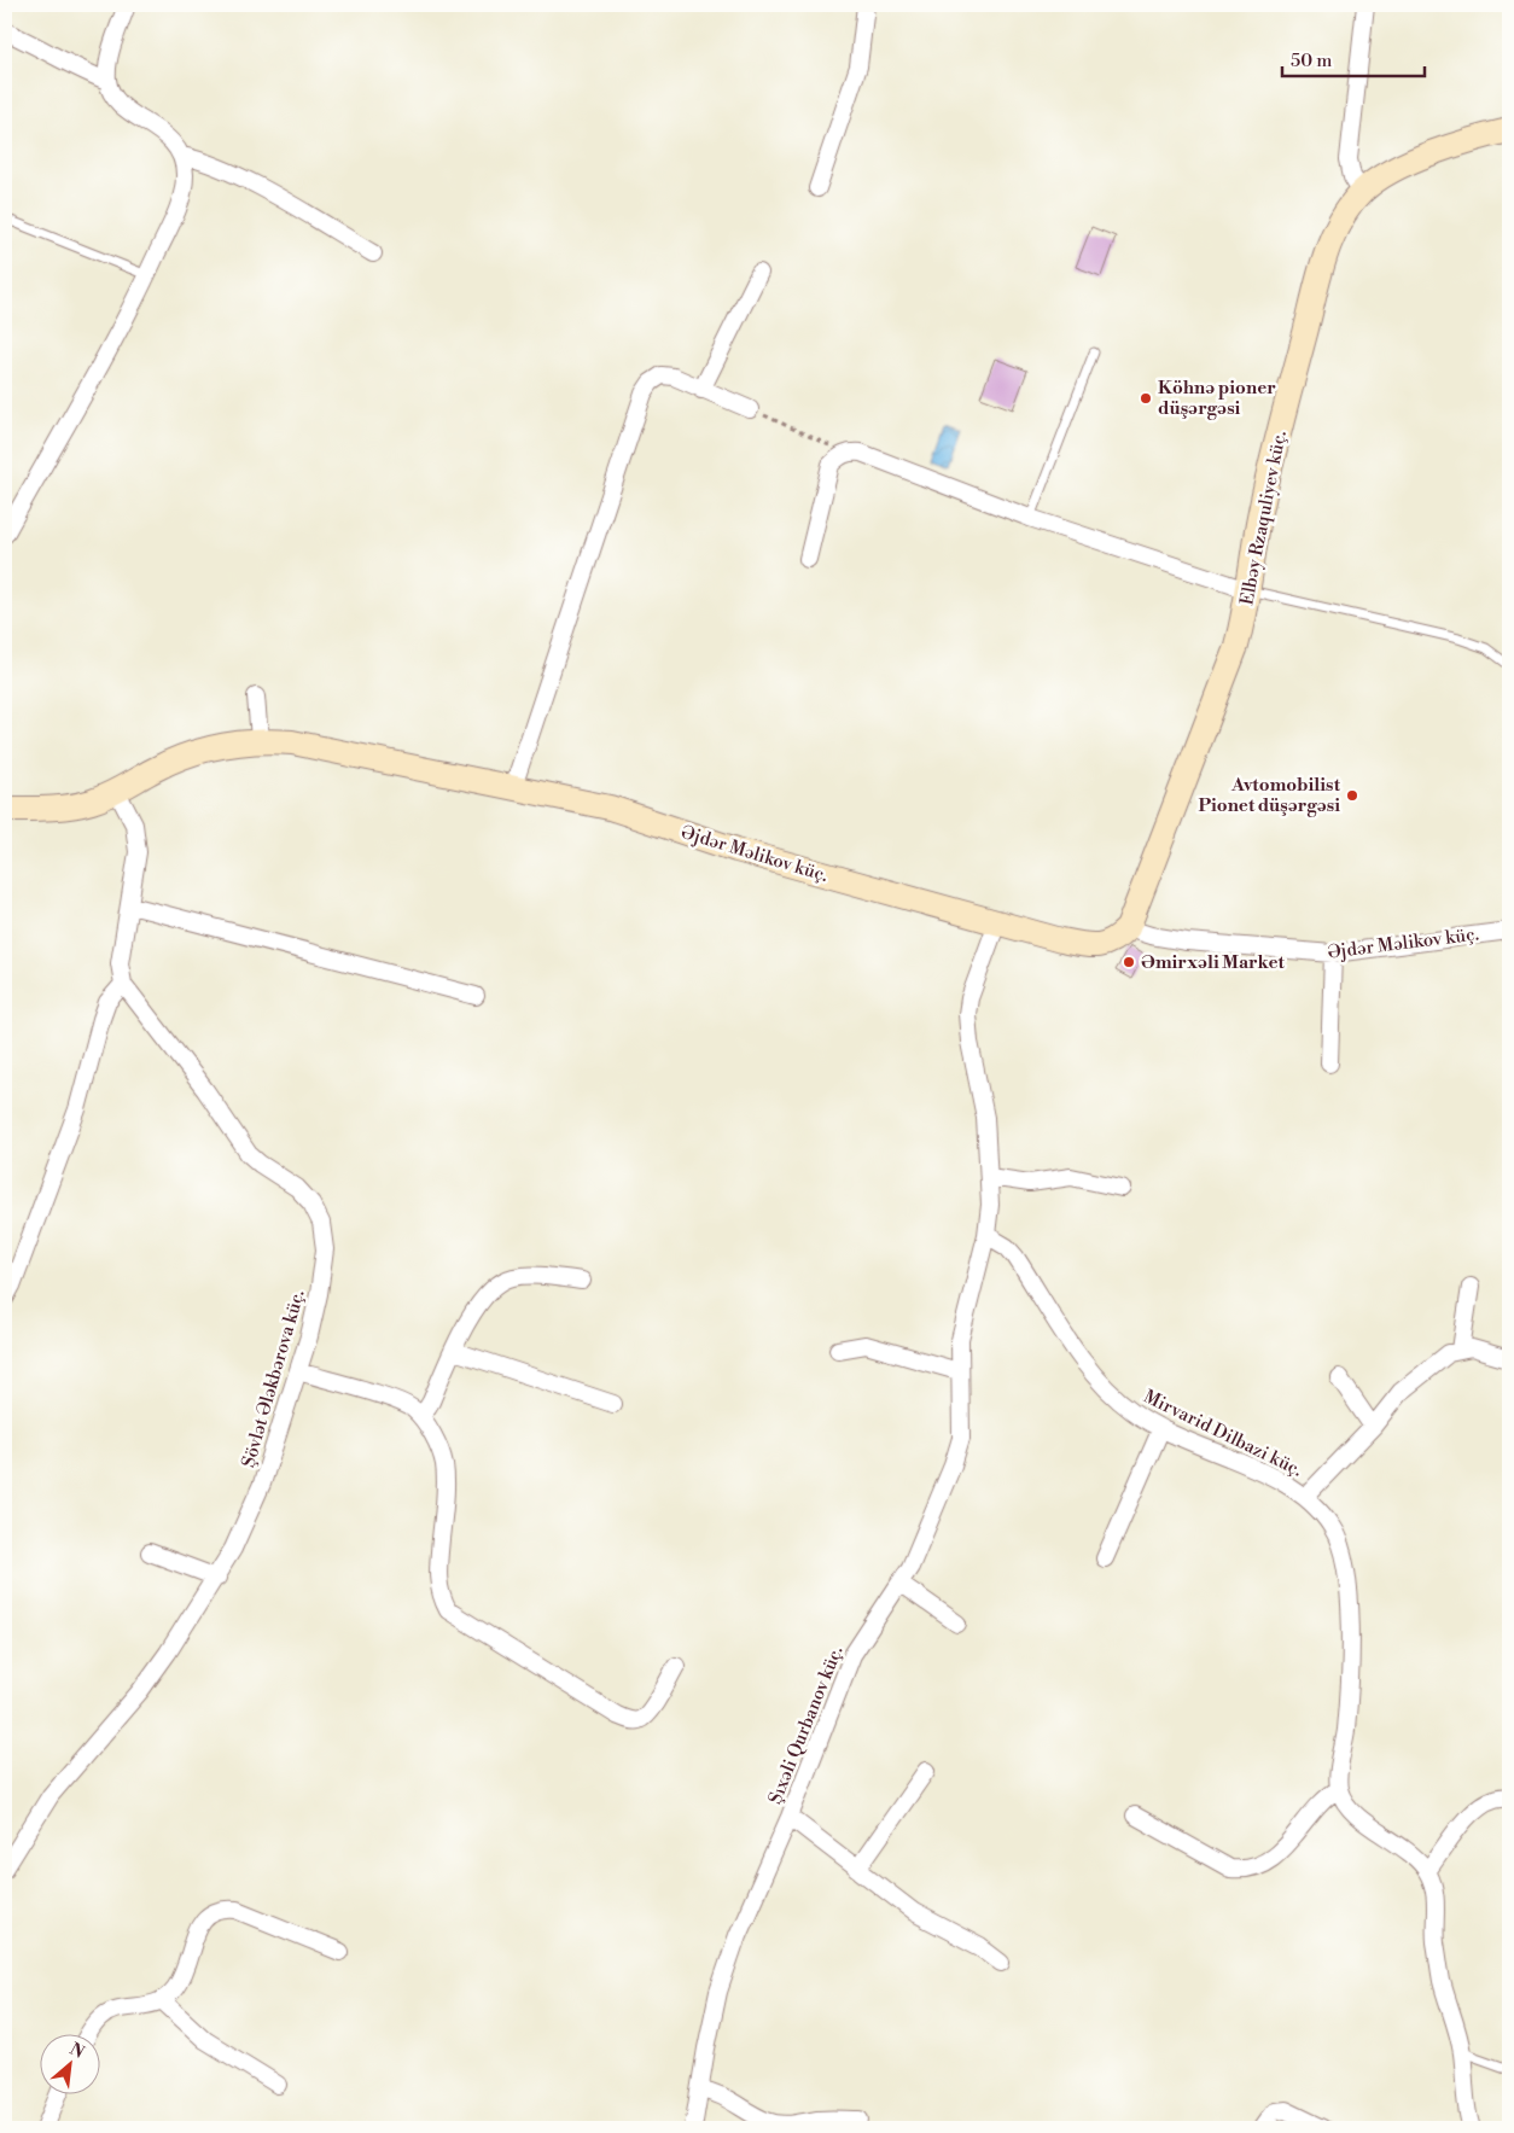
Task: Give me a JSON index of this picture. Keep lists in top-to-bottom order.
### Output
{
  "streets": {
    "street": [
      "Elbəy Rzaquliyev küç.",
      "Əjdər Məlikov küç.",
      "Şövlət Ələkbərova küç.",
      "Mirvarid Dilbazi küç.",
      "Şıxəli Qurbanov küç."
    ]
  },
  "crossings": [
    ["Elbəy Rzaquliyev küç.", "Əjdər Məlikov küç."],
    ["Əjdər Məlikov küç.", "Şıxəli Qurbanov küç."],
    ["Mirvarid Dilbazi küç.", "Şıxəli Qurbanov küç."]
  ],
  "places": ["Köhnə pioner düşərgəsi", "Avtomobilist Pionet düşərgəsi", "Əmirxəli Market"],
  "scale_bar": "50 m",
  "north": "top right"
}
